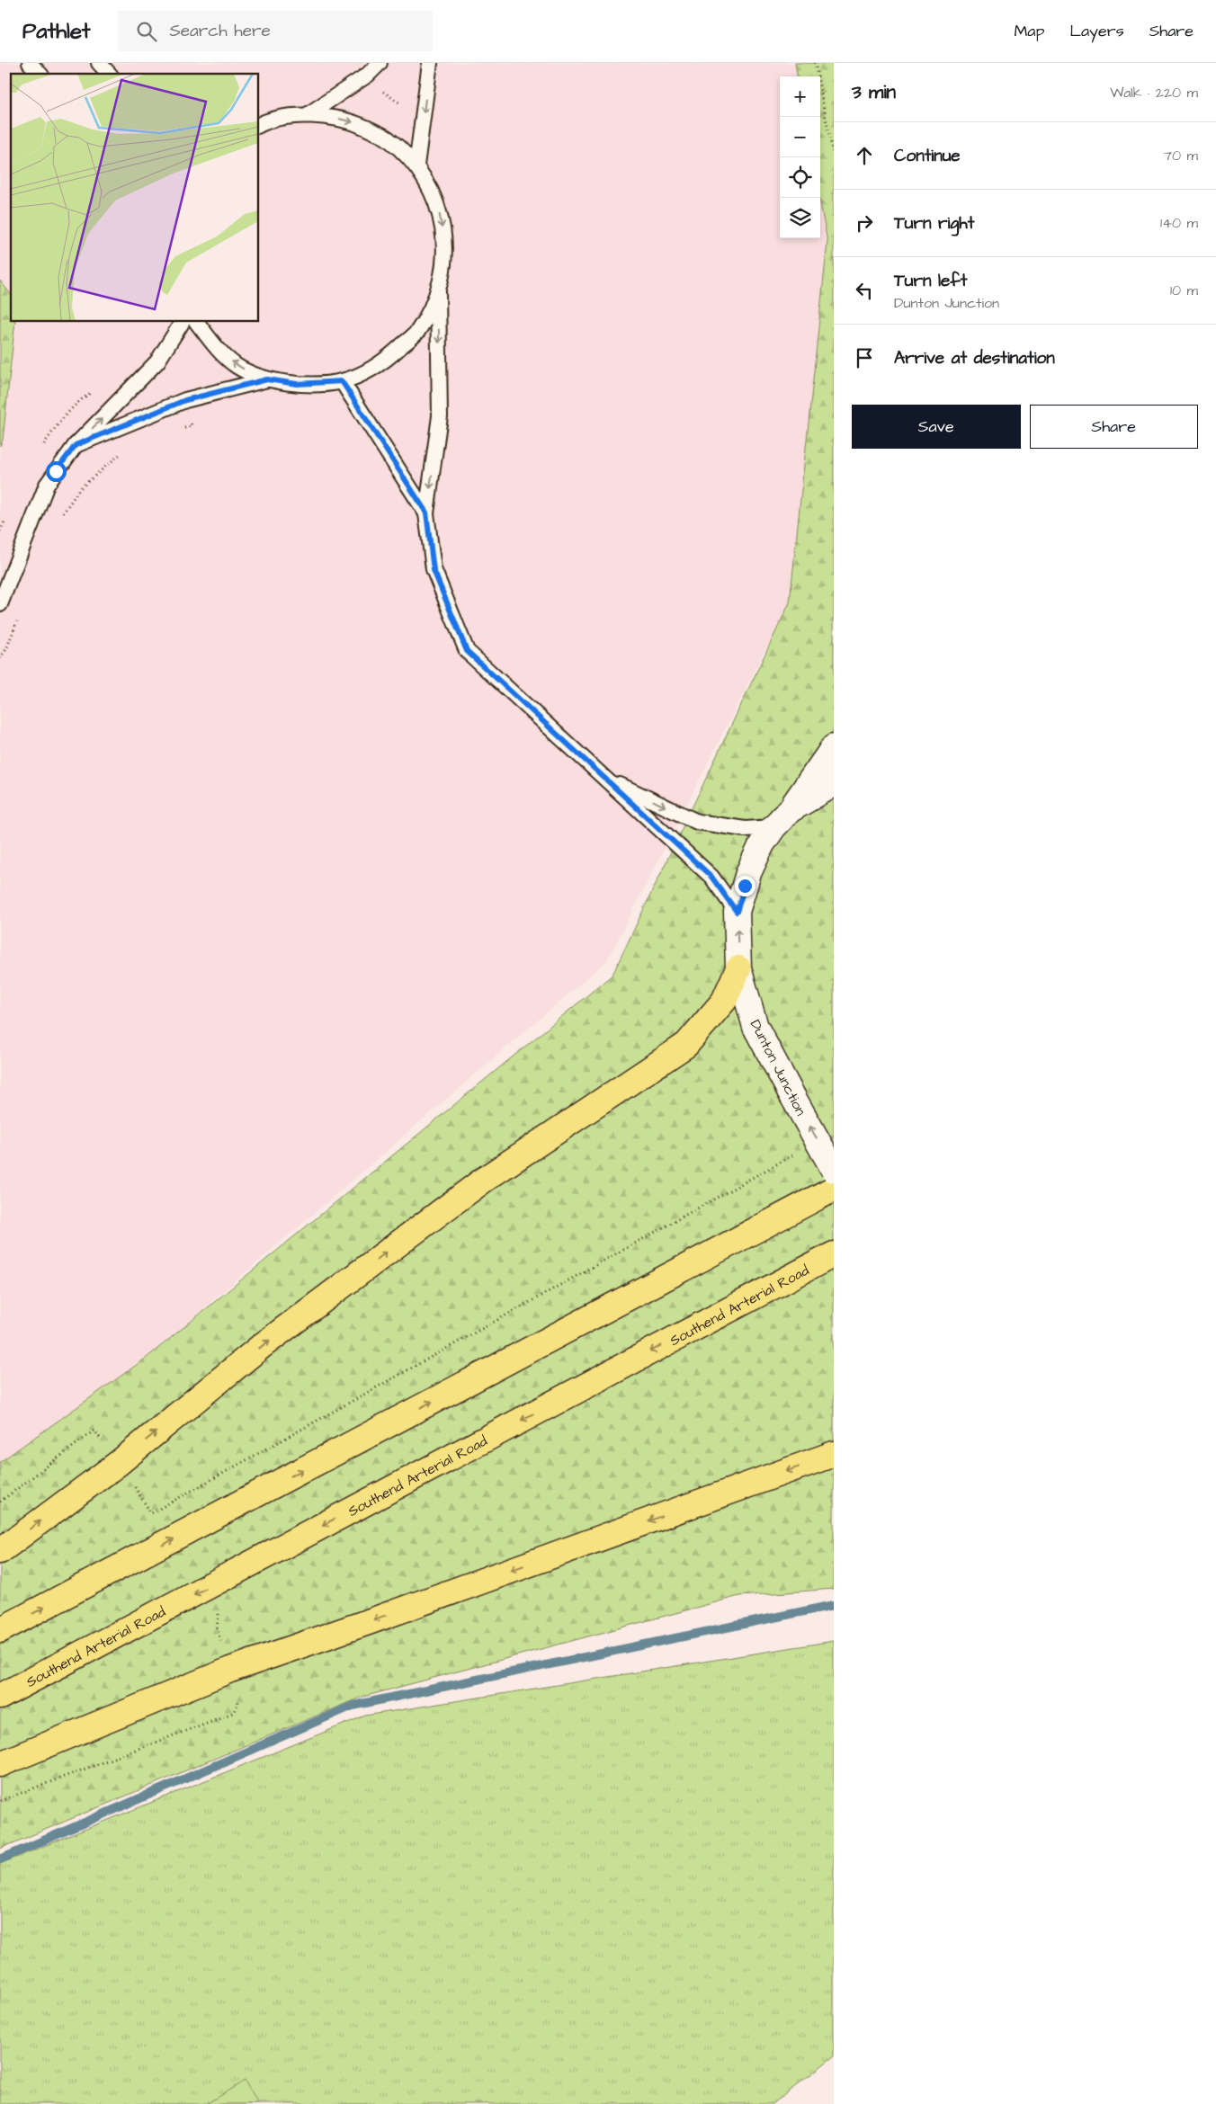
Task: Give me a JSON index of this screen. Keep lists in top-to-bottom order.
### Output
{
  "streets": {
    "highway": ["Southend Arterial Road"],
    "main road": ["Dunton Junction"]
  },
  "one_way": ["Dunton Junction"],
  "page": {
    "header": "Pathlet",
    "search": "Search here",
    "nav": ["Map", "Layers", "Share"],
    "heading": ["3 min", "Walk · 220 m"],
    "map_buttons": ["+", "−"],
    "list": [
      ["Continue", "70 m"],
      ["Turn right", "140 m"],
      ["Turn left", "Dunton Junction", "10 m"],
      "Arrive at destination"
    ],
    "buttons": ["Save", "Share"]
  }
}
